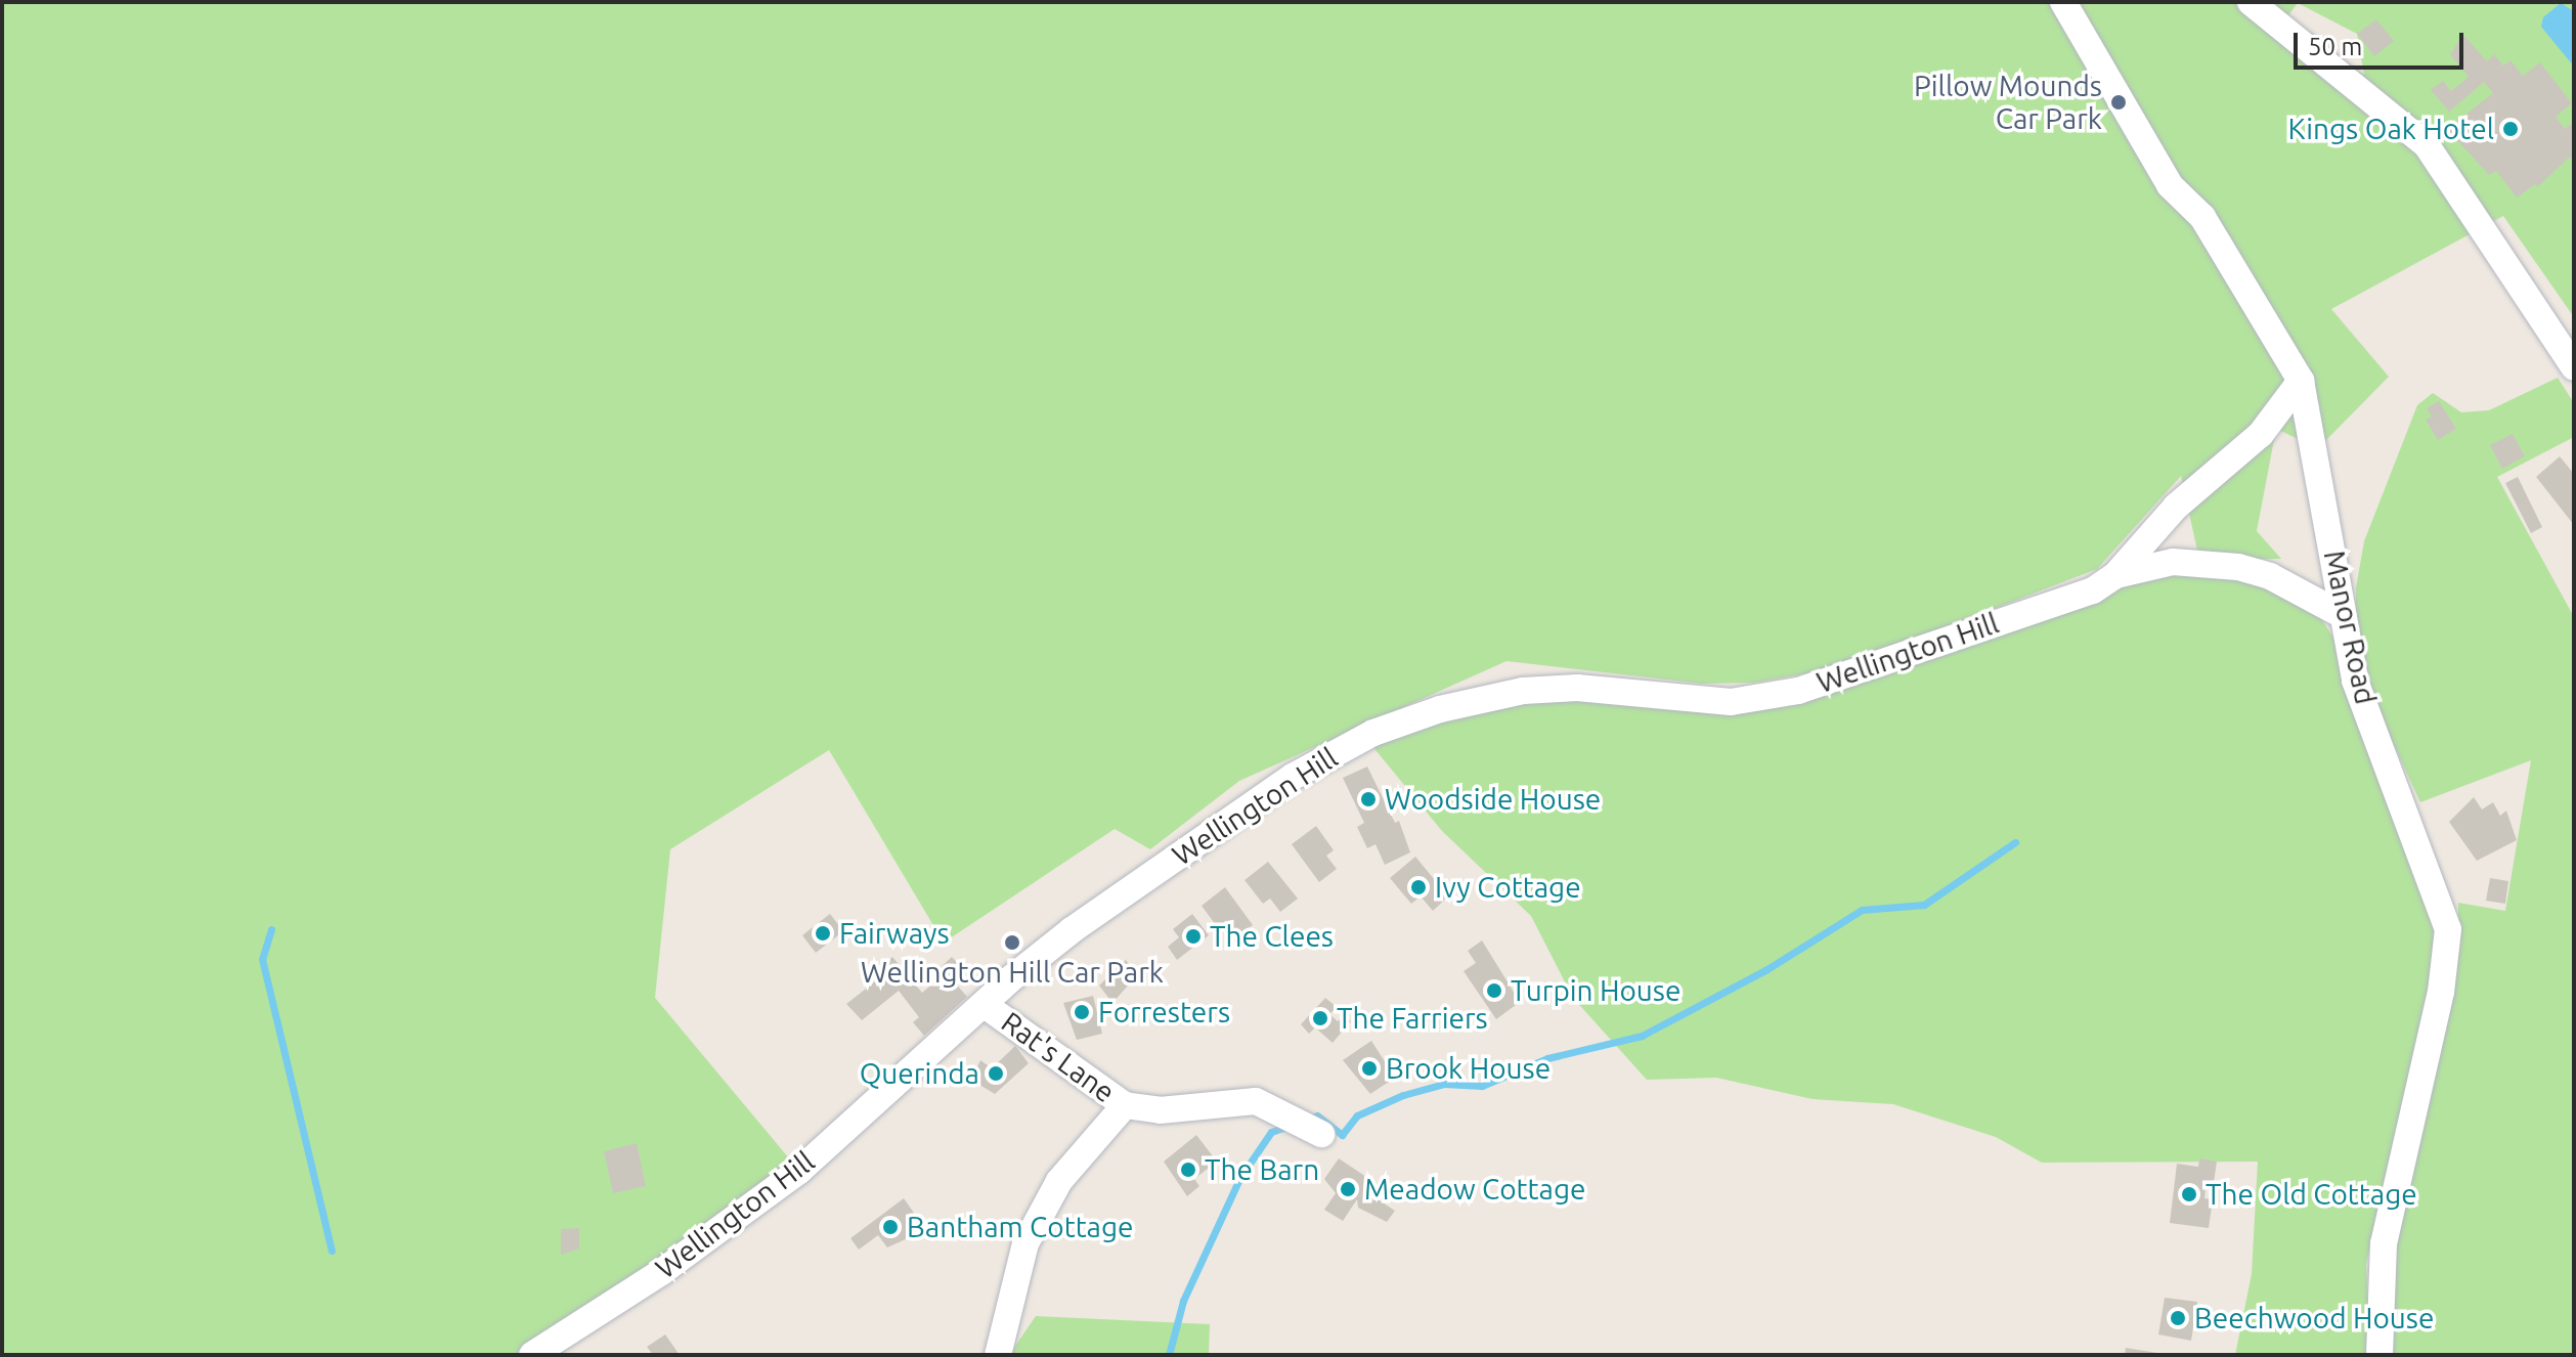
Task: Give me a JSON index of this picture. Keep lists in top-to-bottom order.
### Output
{
  "streets": {
    "street": ["Manor Road", "Wellington Hill", "Rat's Lane"]
  },
  "crossings": [
    ["Manor Road", "Wellington Hill"],
    ["Wellington Hill", "Rat's Lane"]
  ],
  "places": [
    "Pillow Mounds Car Park",
    "Kings Oak Hotel",
    "Woodside House",
    "Ivy Cottage",
    "Fairways",
    "The Clees",
    "Wellington Hill Car Park",
    "Turpin House",
    "Forresters",
    "The Farriers",
    "Brook House",
    "Querinda",
    "The Barn",
    "Meadow Cottage",
    "The Old Cottage",
    "Bantham Cottage",
    "Beechwood House"
  ],
  "scale_bar": "50 m"
}
